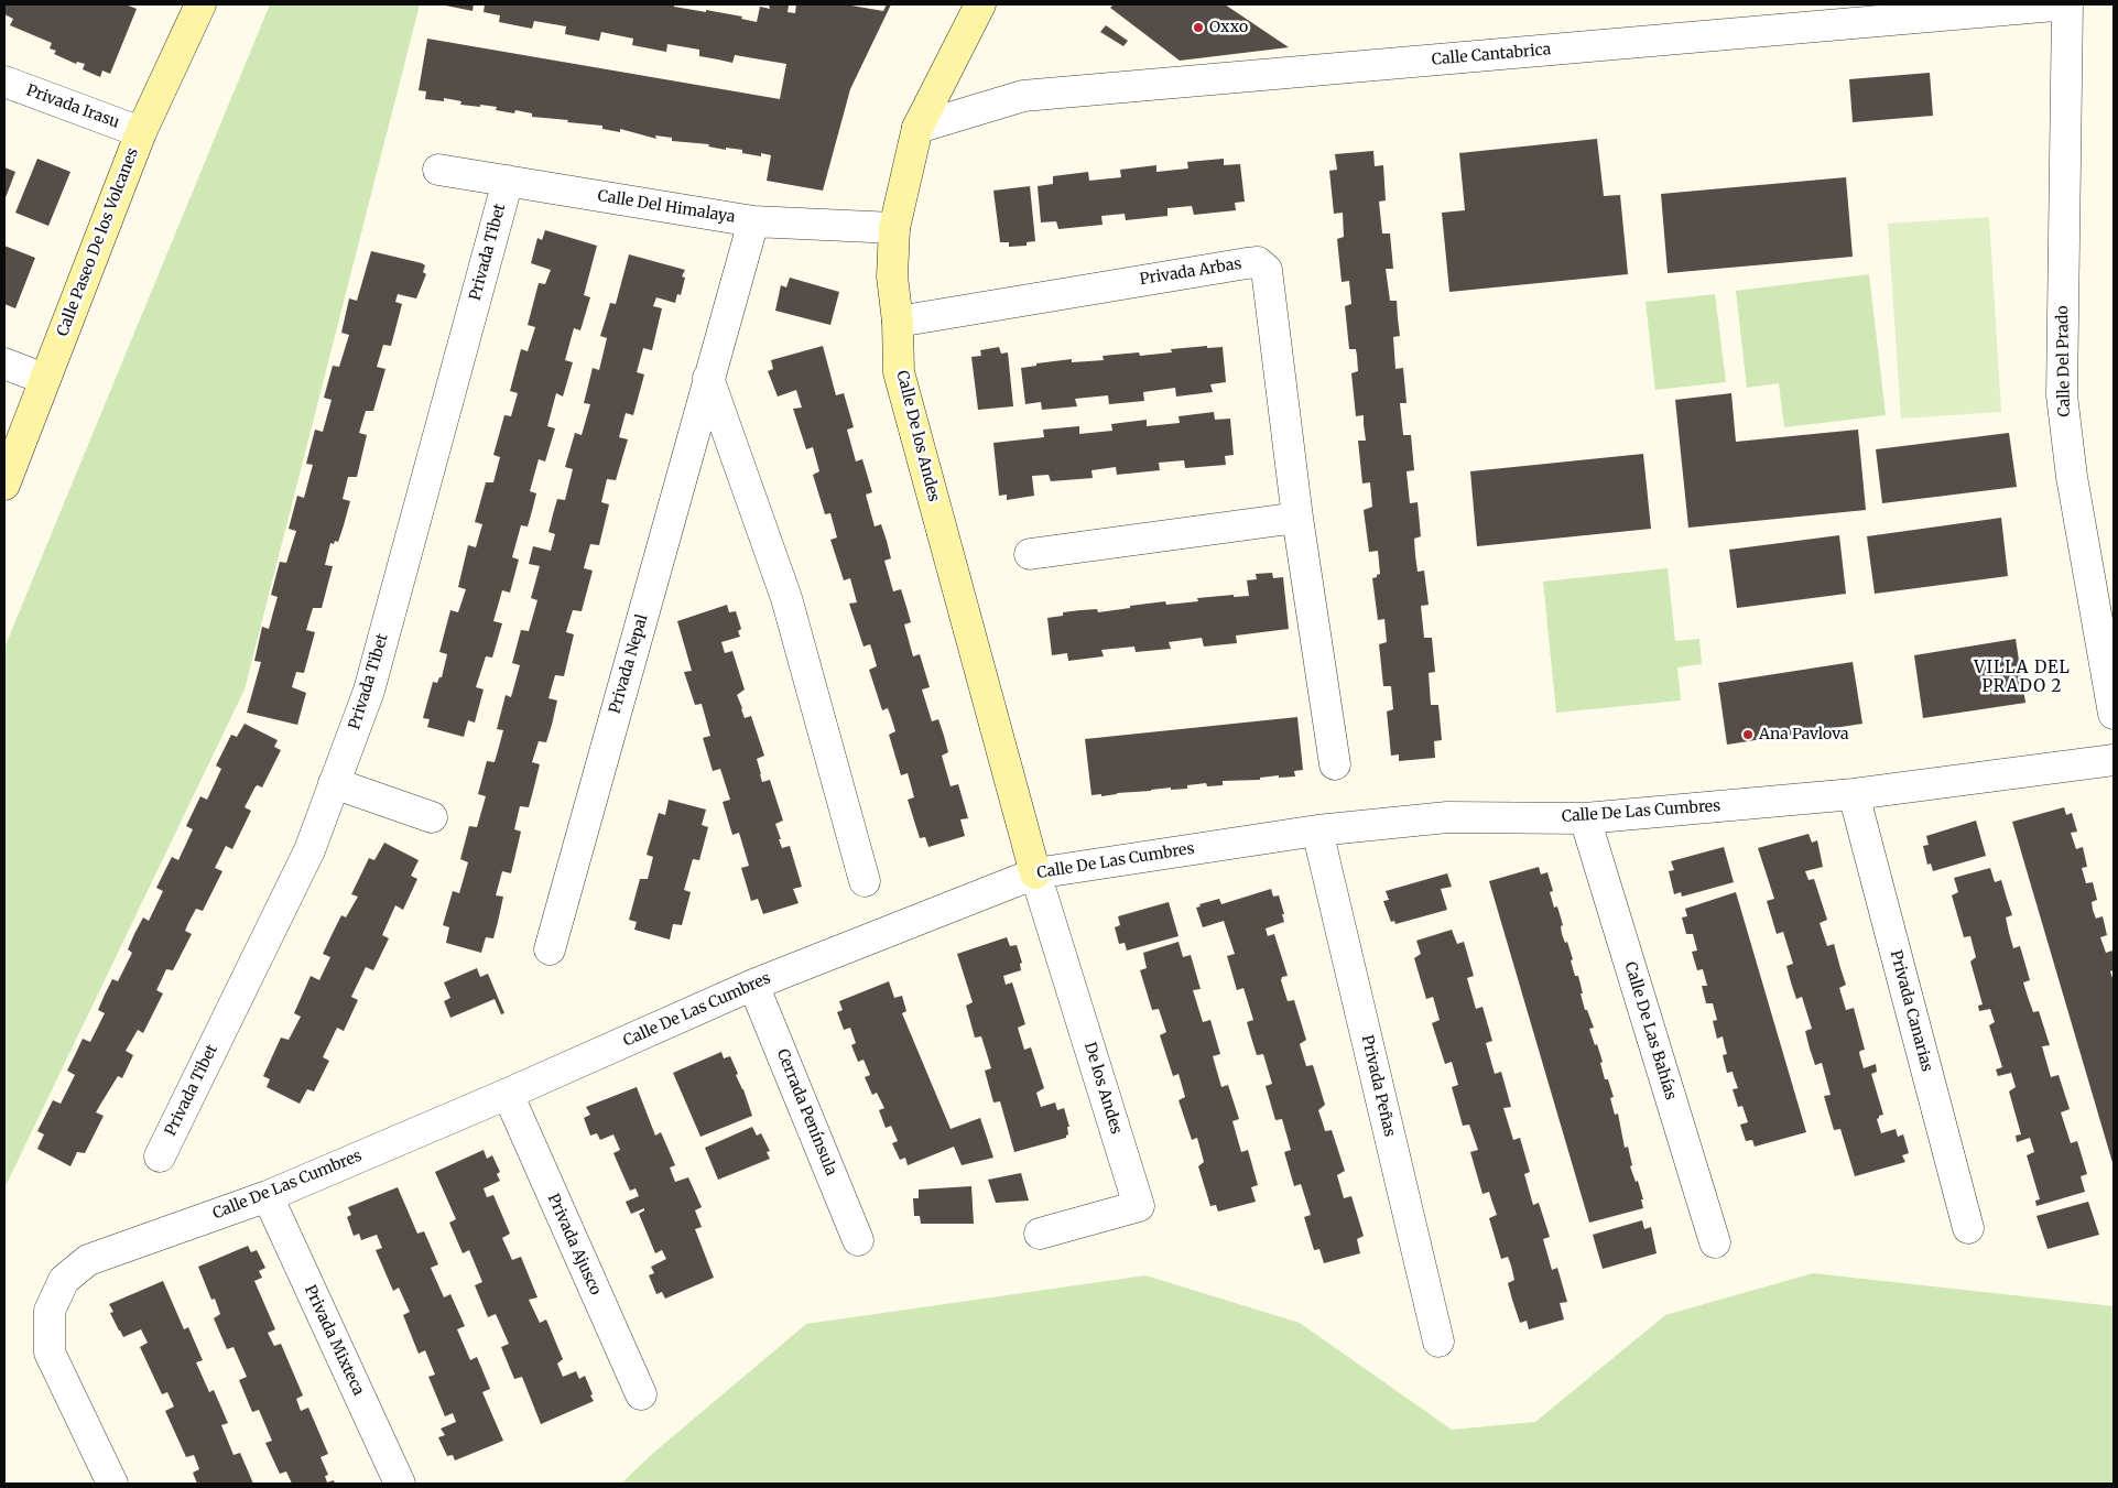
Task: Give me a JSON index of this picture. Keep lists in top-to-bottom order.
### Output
{
  "streets": {
    "street": [
      "Calle Cantabrica",
      "Privada Irasu",
      "Calle Del Himalaya",
      "Calle Paseo De los Volcanes",
      "Privada Tibet",
      "Privada Arbas",
      "Calle Del Prado",
      "Calle De los Andes",
      "Privada Nepal",
      "Calle De Las Cumbres",
      "Privada Canarias",
      "Calle De Las Bahías",
      "Privada Peñas",
      "De los Andes",
      "Cerrada Península",
      "Privada Ajusco",
      "Privada Mixteca"
    ]
  },
  "crossings": [
    ["Calle Cantabrica", "Calle Del Prado"],
    ["Calle Cantabrica", "Calle De los Andes"],
    ["Privada Irasu", "Calle Paseo De los Volcanes"],
    ["Calle Del Himalaya", "Privada Tibet"],
    ["Calle Del Himalaya", "Calle De los Andes"],
    ["Calle Del Himalaya", "Privada Nepal"],
    ["Privada Arbas", "Calle De los Andes"],
    ["Calle De los Andes", "Calle De Las Cumbres"],
    ["Calle De los Andes", "De los Andes"],
    ["Calle De Las Cumbres", "Privada Canarias"],
    ["Calle De Las Cumbres", "Calle De Las Bahías"],
    ["Calle De Las Cumbres", "Privada Peñas"],
    ["Calle De Las Cumbres", "De los Andes"],
    ["Calle De Las Cumbres", "Cerrada Península"],
    ["Calle De Las Cumbres", "Privada Ajusco"],
    ["Calle De Las Cumbres", "Privada Mixteca"]
  ],
  "districts": ["VILLA DEL PRADO 2"],
  "places": ["Oxxo", "Ana Pavlova"]
}
